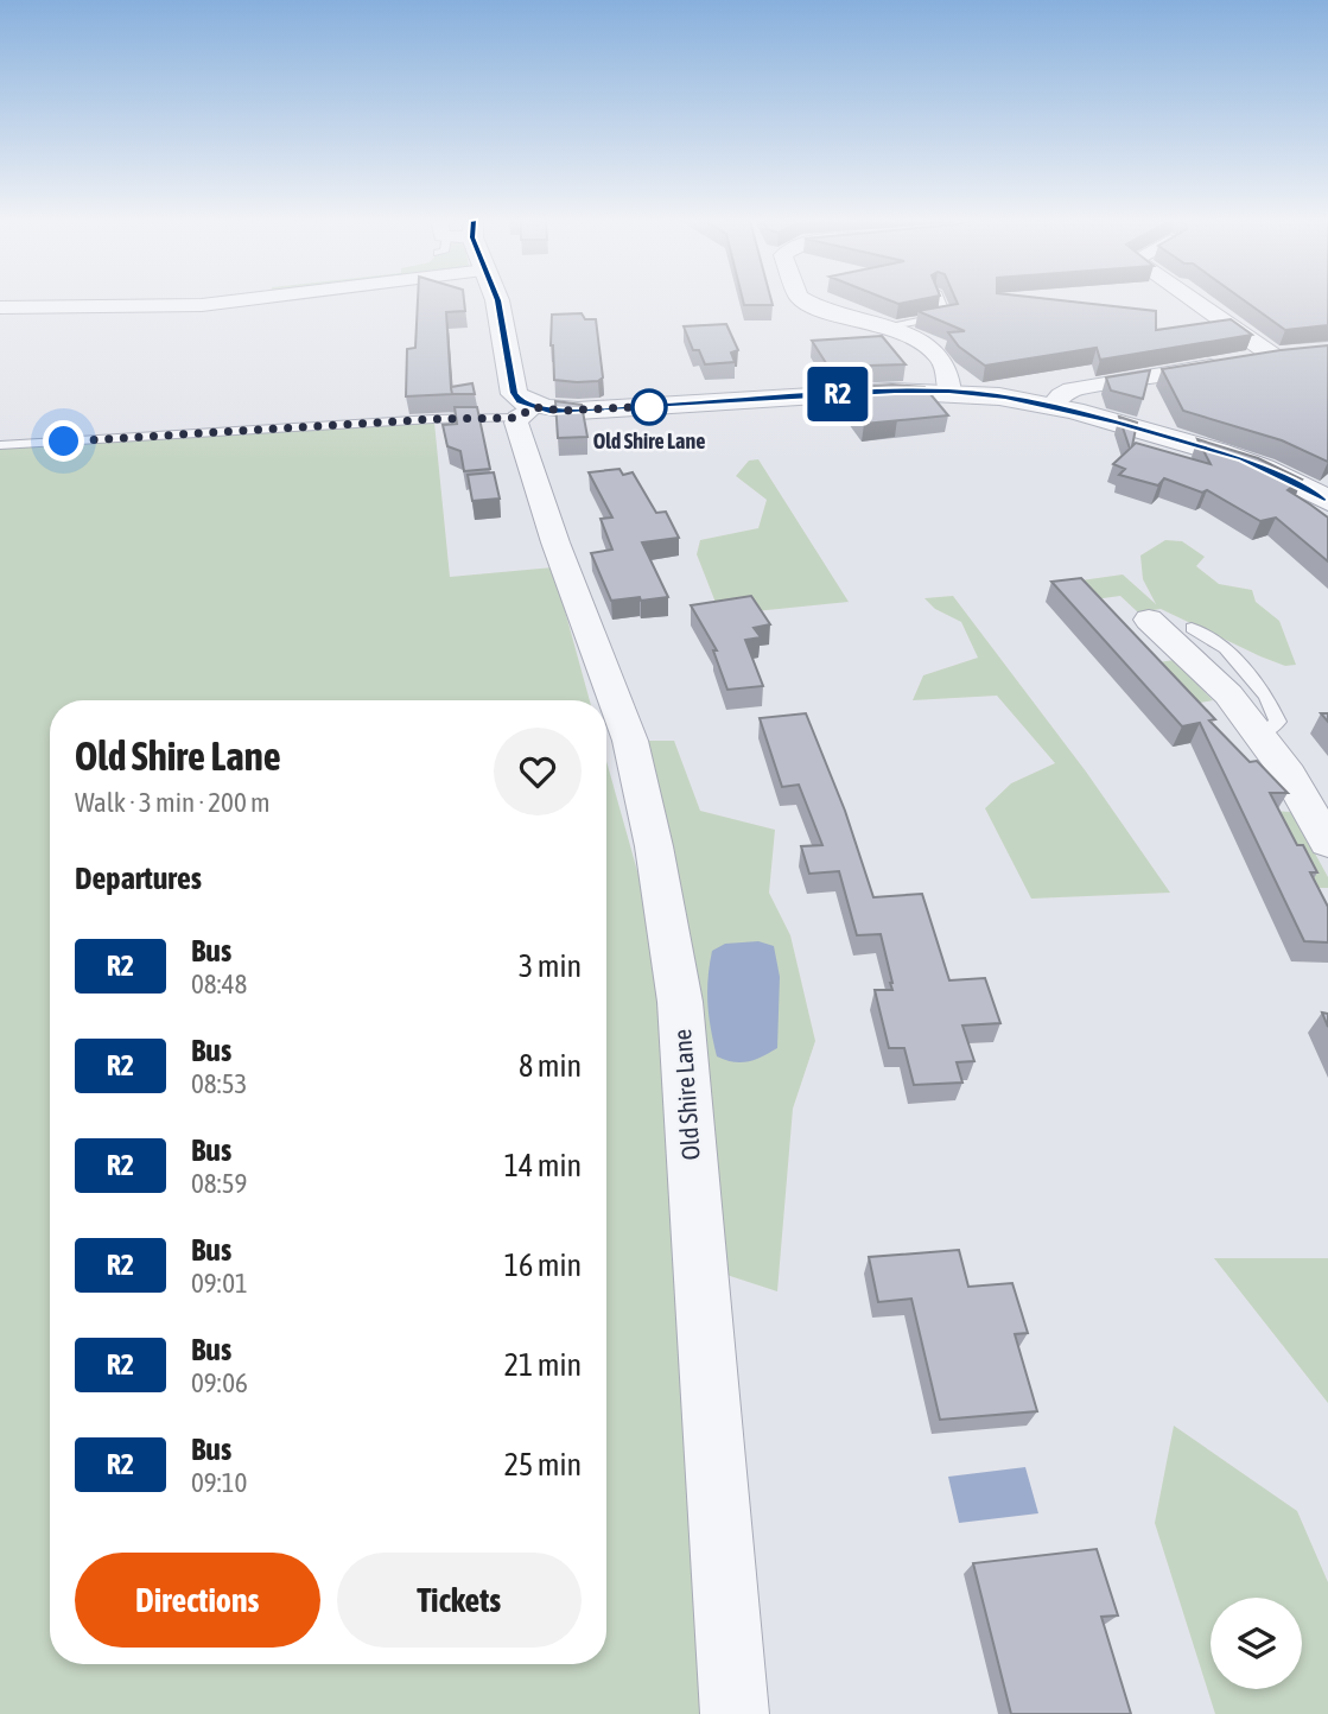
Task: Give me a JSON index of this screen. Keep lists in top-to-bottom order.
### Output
{
  "streets": {
    "street": ["Old Shire Lane"]
  },
  "places": ["Old Shire Lane"],
  "lines": ["bus line R2"],
  "page": {
    "on_map": "R2",
    "heading": [
      ["Old Shire Lane", "Walk · 3 min · 200 m"],
      "Departures"
    ],
    "list": [
      {
        "mark": "R2",
        "name": "Bus",
        "note": "08:48",
        "value": "3 min"
      },
      {
        "mark": "R2",
        "name": "Bus",
        "note": "08:53",
        "value": "8 min"
      },
      {
        "mark": "R2",
        "name": "Bus",
        "note": "08:59",
        "value": "14 min"
      },
      {
        "mark": "R2",
        "name": "Bus",
        "note": "09:01",
        "value": "16 min"
      },
      {
        "mark": "R2",
        "name": "Bus",
        "note": "09:06",
        "value": "21 min"
      },
      {
        "mark": "R2",
        "name": "Bus",
        "note": "09:10",
        "value": "25 min"
      }
    ],
    "buttons": ["Directions", "Tickets"]
  }
}
